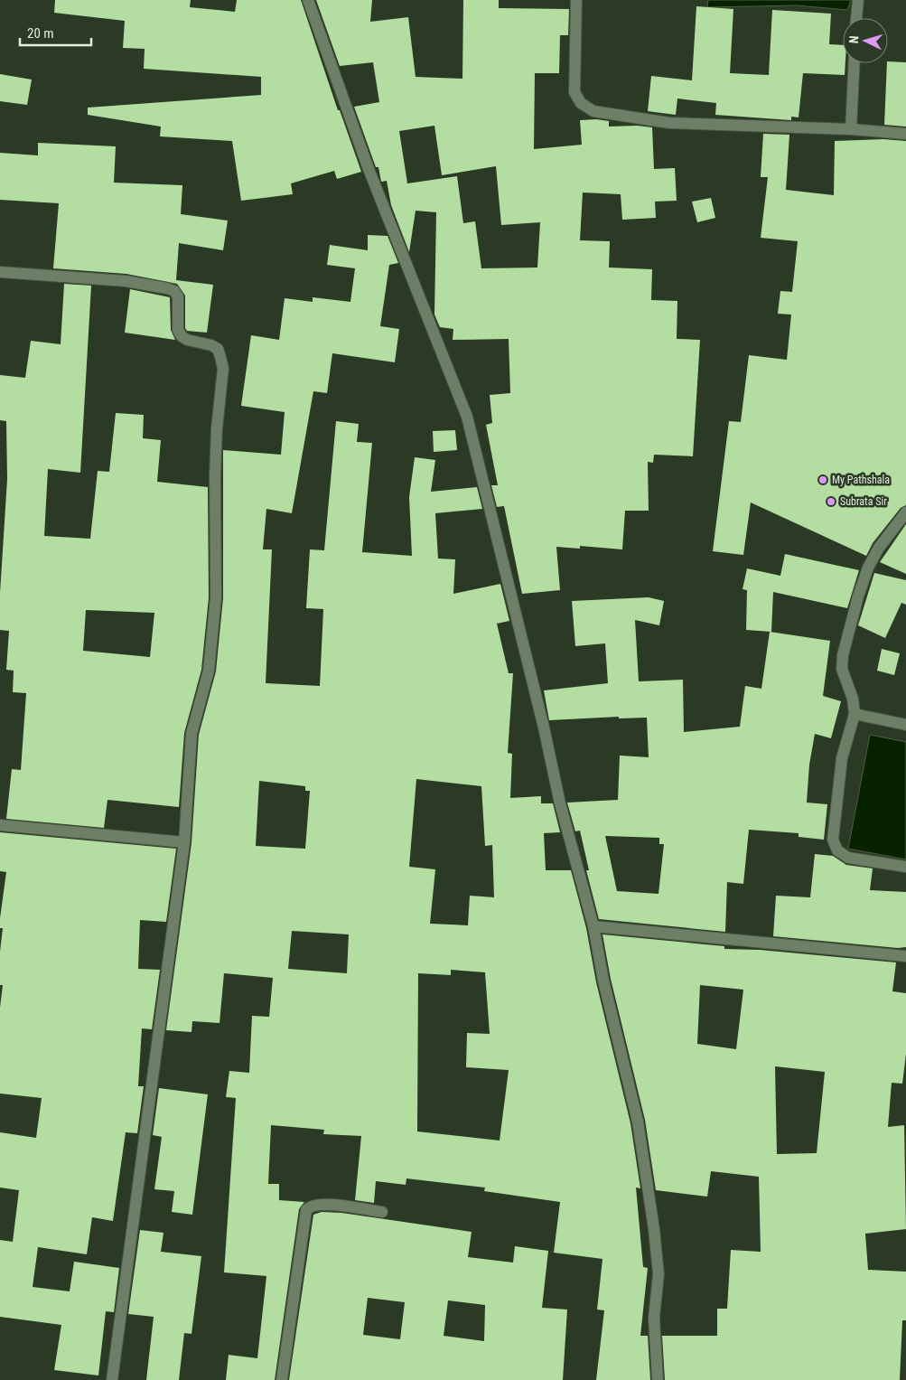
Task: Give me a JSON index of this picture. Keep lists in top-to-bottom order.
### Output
{
  "places": ["My Pathshala", "Subrata Sir"],
  "scale_bar": "20 m",
  "north": "left"
}
